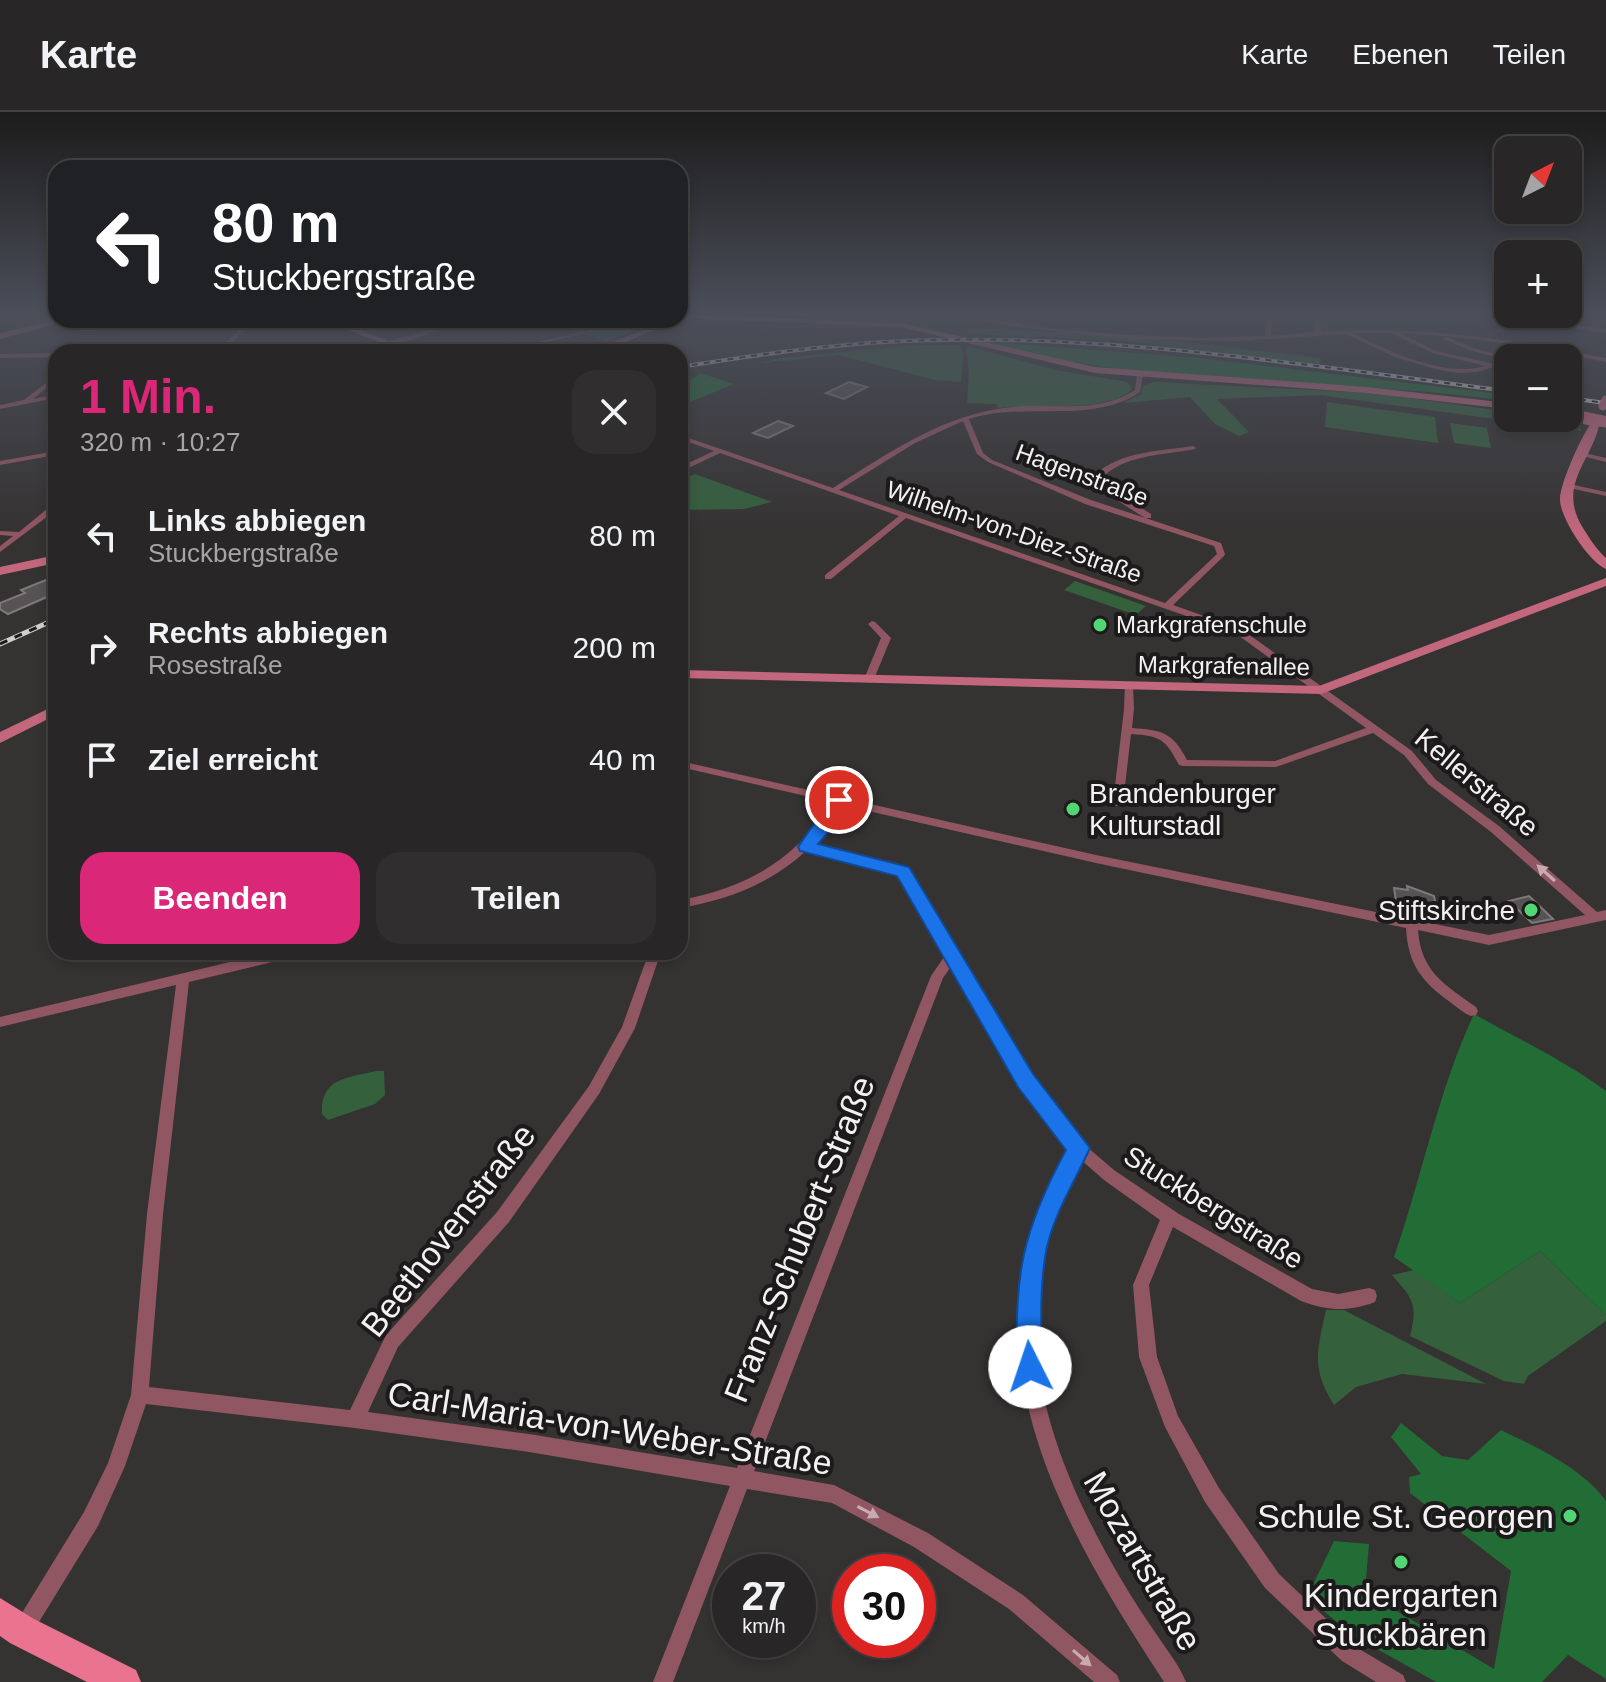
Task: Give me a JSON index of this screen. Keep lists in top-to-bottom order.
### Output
{
  "streets": {
    "main road": ["Markgrafenallee"],
    "street": [
      "Hagenstraße",
      "Wilhelm-von-Diez-Straße",
      "Kellerstraße",
      "Stuckbergstraße",
      "Beethovenstraße",
      "Franz-Schubert-Straße",
      "Carl-Maria-von-Weber-Straße",
      "Mozartstraße"
    ]
  },
  "crossings": [
    ["Hagenstraße", "Wilhelm-von-Diez-Straße"],
    ["Wilhelm-von-Diez-Straße", "Markgrafenallee"],
    ["Wilhelm-von-Diez-Straße", "Kellerstraße"],
    ["Markgrafenallee", "Kellerstraße"],
    ["Stuckbergstraße", "Franz-Schubert-Straße"],
    ["Stuckbergstraße", "Mozartstraße"],
    ["Beethovenstraße", "Carl-Maria-von-Weber-Straße"],
    ["Franz-Schubert-Straße", "Carl-Maria-von-Weber-Straße"]
  ],
  "one_way": ["Kellerstraße", "Carl-Maria-von-Weber-Straße"],
  "places": [
    "Markgrafenschule",
    "Brandenburger Kulturstadl",
    "Stiftskirche",
    "Schule St. Georgen",
    "Kindergarten Stuckbären"
  ],
  "north": "top right",
  "page": {
    "header": "Karte",
    "nav": ["Karte", "Ebenen", "Teilen"],
    "map_buttons": ["+", "−"],
    "turn": ["80 m", "Stuckbergstraße"],
    "heading": ["1 Min.", "320 m · 10:27"],
    "list": [
      {
        "name": "Links abbiegen",
        "note": "Stuckbergstraße",
        "value": "80 m"
      },
      {
        "name": "Rechts abbiegen",
        "note": "Rosestraße",
        "value": "200 m"
      },
      {
        "name": "Ziel erreicht",
        "value": "40 m"
      }
    ],
    "buttons": ["Beenden", "Teilen"],
    "speed": "27 km/h",
    "limit": "30"
  }
}
